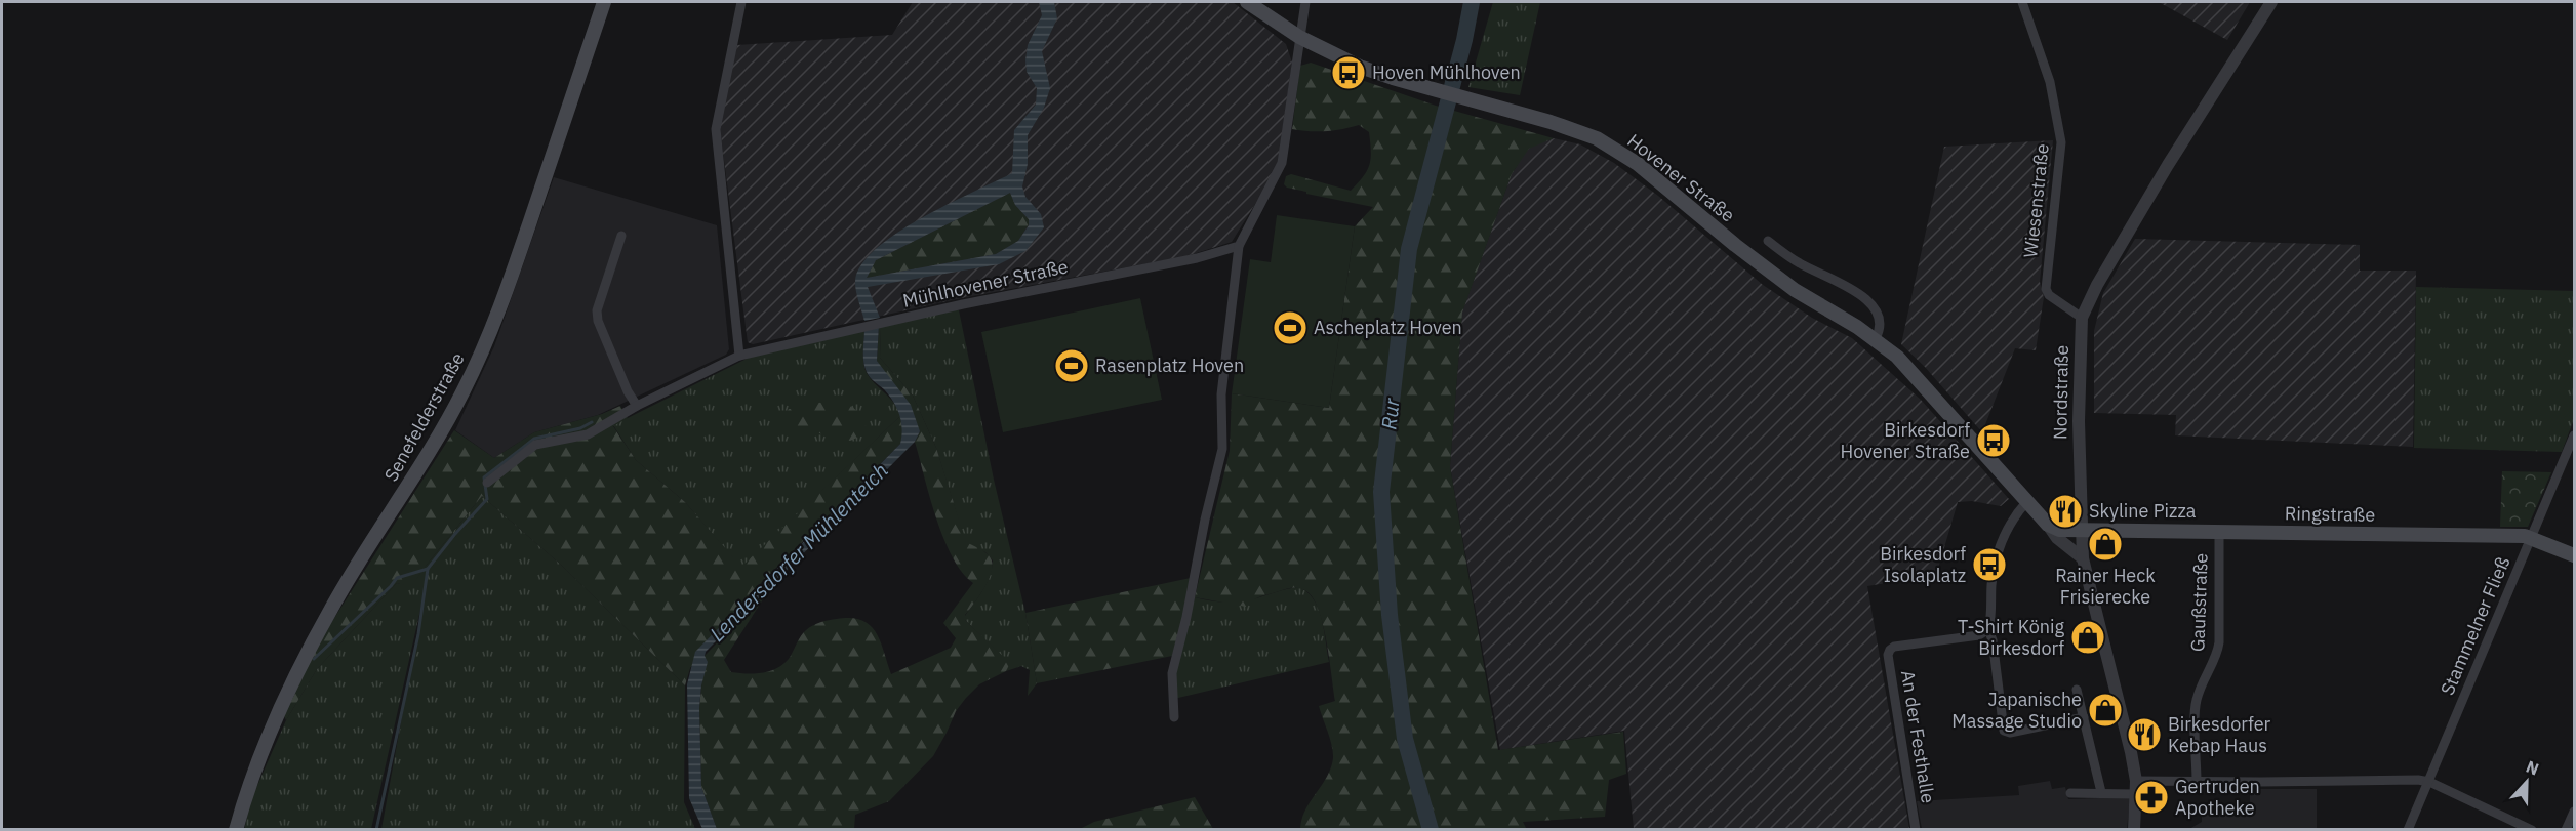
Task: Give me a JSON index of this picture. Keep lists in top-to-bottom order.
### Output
{
  "streets": {
    "main road": ["Hovener Straße", "Senefelderstraße", "Ringstraße"],
    "street": [
      "Wiesenstraße",
      "Mühlhovener Straße",
      "Nordstraße",
      "Gaußstraße",
      "Stammelner Fließ",
      "An der Festhalle"
    ]
  },
  "crossings": [
    ["Wiesenstraße", "Nordstraße"],
    ["Nordstraße", "Ringstraße"],
    ["Ringstraße", "Gaußstraße"],
    ["Ringstraße", "Stammelner Fließ"]
  ],
  "water": ["Rur", "Lendersdorfer Mühlenteich"],
  "places": {
    "bus stop": ["Hoven Mühlhoven", "Birkesdorf Hovener Straße", "Birkesdorf Isolaplatz"],
    "sports": ["Ascheplatz Hoven", "Rasenplatz Hoven"],
    "restaurant": ["Skyline Pizza", "Birkesdorfer Kebap Haus"],
    "shop": ["Rainer Heck Frisierecke", "T-Shirt König Birkesdorf", "Japanische Massage Studio"],
    "pharmacy": ["Gertruden Apotheke"]
  },
  "north": "top"
}
